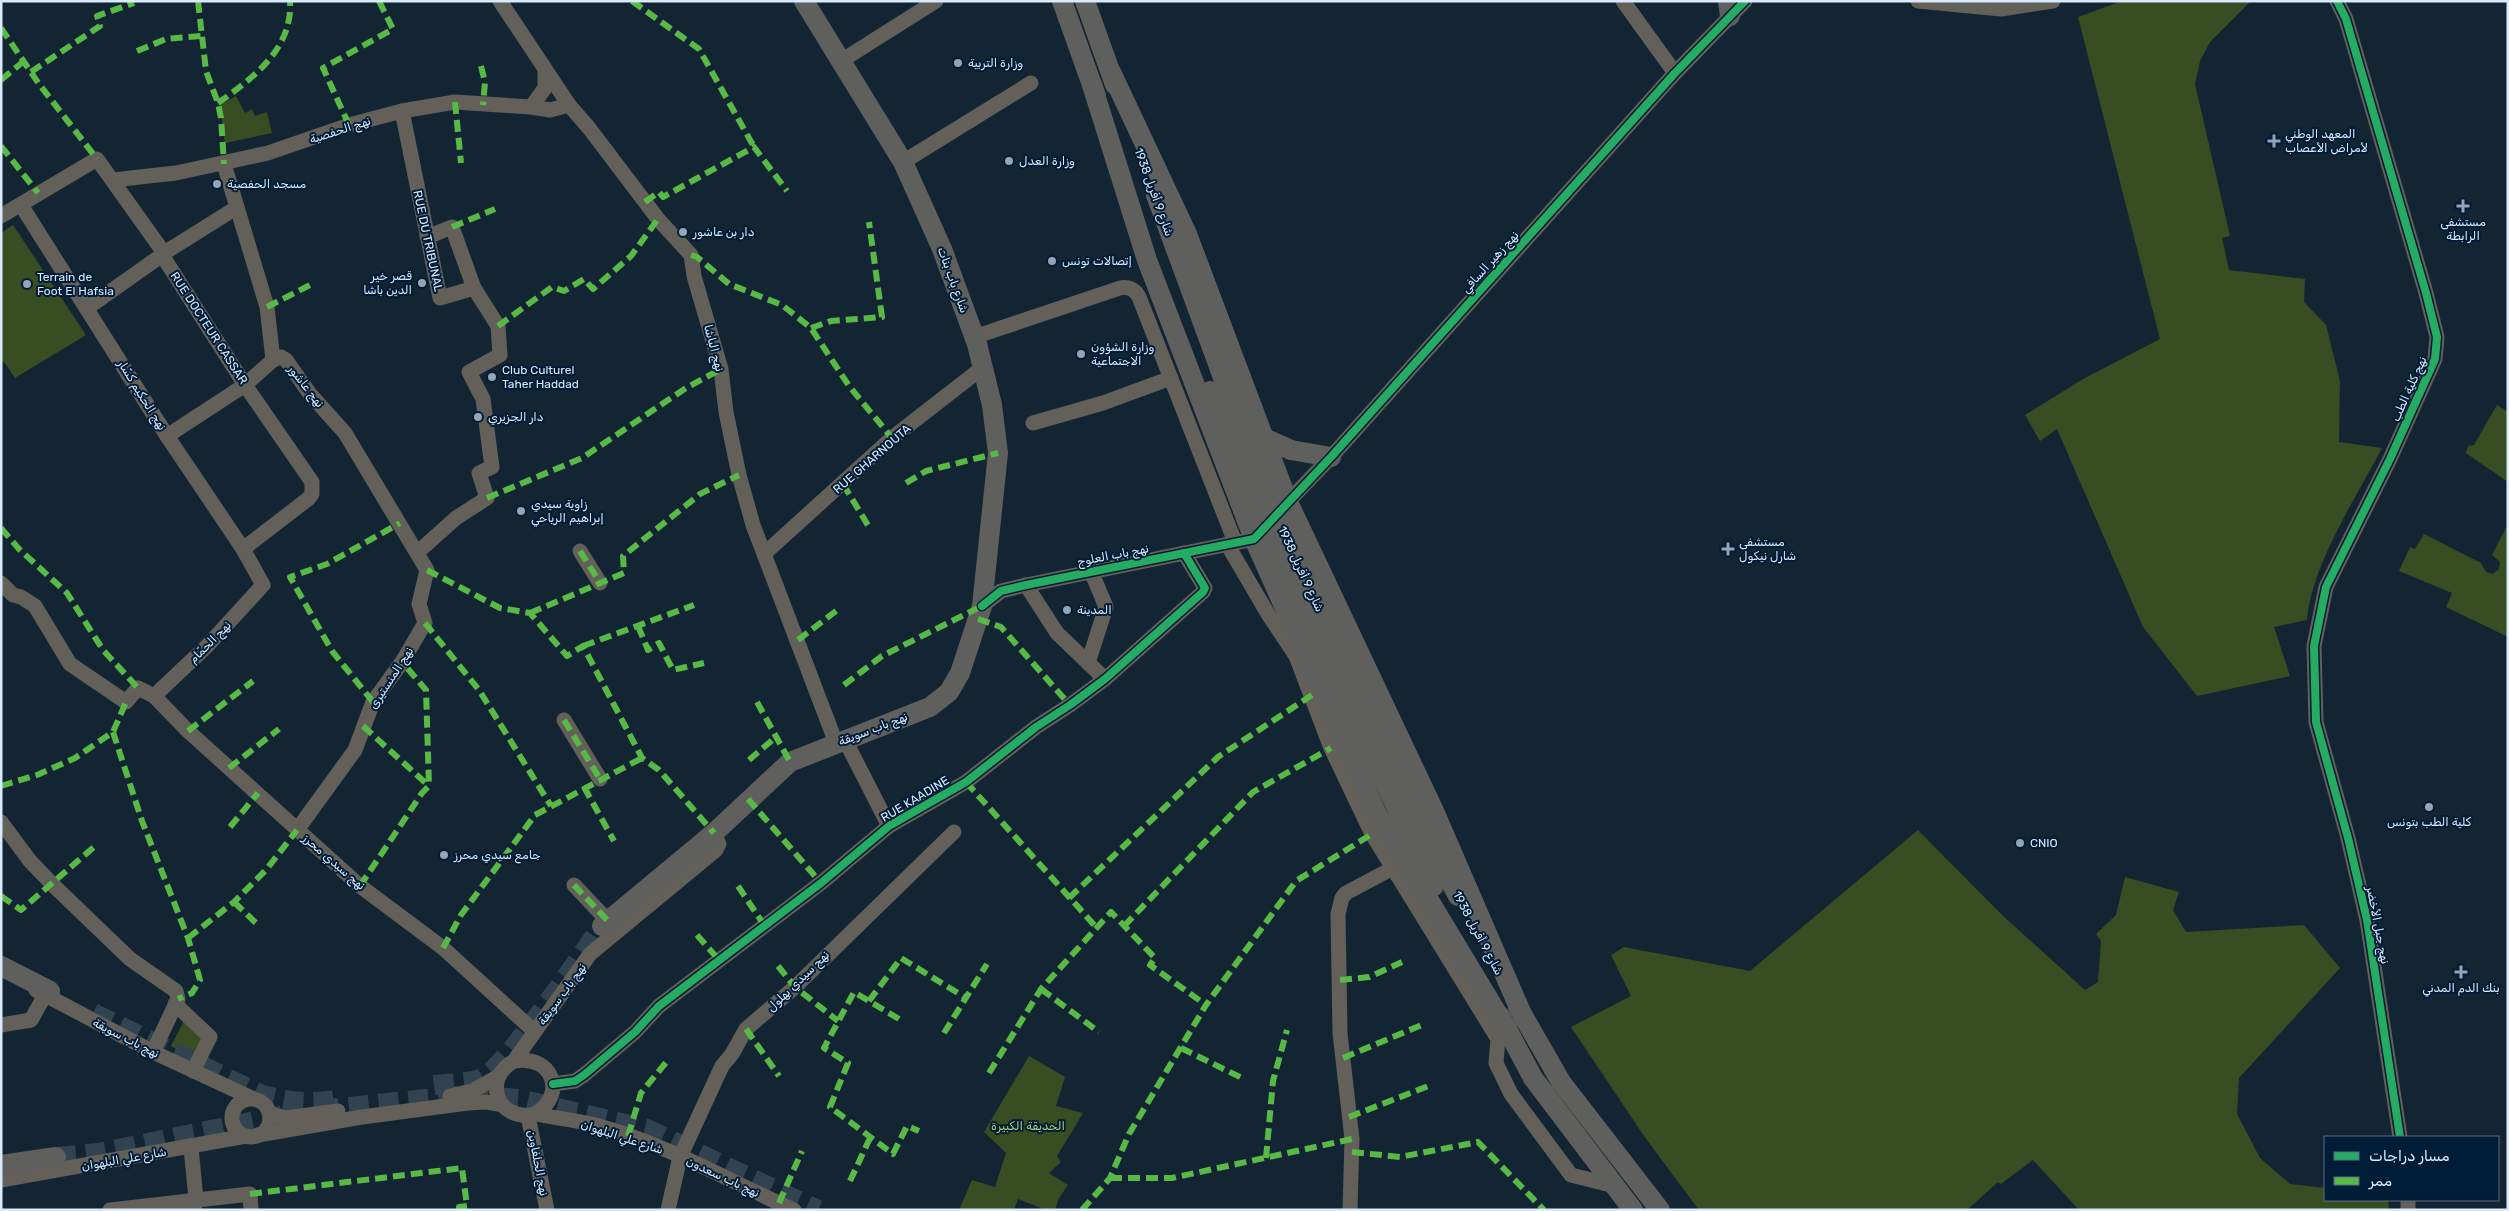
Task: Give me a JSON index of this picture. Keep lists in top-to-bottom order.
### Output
{
  "streets": {
    "main road": ["شارع 9 أفريل 1938", "شارع باب بنات", "نهج باب سويقة"],
    "street": [
      "نهج الحفصية",
      "RUE DU TRIBUNAL",
      "نهج زهير السافي",
      "RUE DOCTEUR CASSAR",
      "نهج الباشا",
      "نهج عاشور",
      "نهج كلية الطب",
      "نهج الحكيم كسّار",
      "RUE GHARNOUTA",
      "نهج باب العلوج",
      "نهج الحمّام",
      "نهج المنستيرى",
      "RUE KAADINE",
      "نهج سيدي محرز",
      "نهج جبل الأخضر",
      "نهج سيدي بهلول",
      "شارع علي البلهوان",
      "نهج الحلفاوين",
      "نهج باب سعدون"
    ]
  },
  "crossings": [
    ["نهج الحفصية", "RUE DU TRIBUNAL"],
    ["نهج الحفصية", "RUE DOCTEUR CASSAR"],
    ["نهج الحفصية", "نهج الباشا"],
    ["نهج الحفصية", "نهج عاشور"],
    ["شارع 9 أفريل 1938", "نهج زهير السافي"],
    ["شارع 9 أفريل 1938", "نهج باب العلوج"],
    ["نهج زهير السافي", "نهج باب العلوج"],
    ["شارع باب بنات", "RUE GHARNOUTA"],
    ["شارع باب بنات", "نهج باب العلوج"],
    ["شارع باب بنات", "نهج باب سويقة"],
    ["RUE DOCTEUR CASSAR", "نهج الحكيم كسّار"],
    ["نهج الباشا", "RUE GHARNOUTA"],
    ["نهج الباشا", "نهج باب سويقة"],
    ["نهج الباشا", "RUE KAADINE"],
    ["نهج عاشور", "نهج المنستيرى"],
    ["نهج كلية الطب", "نهج جبل الأخضر"],
    ["نهج الحكيم كسّار", "نهج الحمّام"],
    ["نهج باب العلوج", "نهج باب سويقة"],
    ["نهج باب العلوج", "RUE KAADINE"],
    ["نهج الحمّام", "نهج سيدي محرز"],
    ["نهج المنستيرى", "نهج سيدي محرز"],
    ["نهج باب سويقة", "RUE KAADINE"],
    ["نهج باب سويقة", "نهج سيدي محرز"],
    ["نهج باب سويقة", "شارع علي البلهوان"],
    ["نهج باب سويقة", "نهج الحلفاوين"],
    ["RUE KAADINE", "شارع علي البلهوان"],
    ["RUE KAADINE", "نهج الحلفاوين"],
    ["نهج سيدي بهلول", "شارع علي البلهوان"],
    ["نهج سيدي بهلول", "نهج باب سعدون"],
    ["شارع علي البلهوان", "نهج الحلفاوين"],
    ["شارع علي البلهوان", "نهج باب سعدون"]
  ],
  "parks": ["الحديقة الكبيرة"],
  "places": {
    "other": [
      "وزارة التربية",
      "وزارة العدل",
      "مسجد الحفصية",
      "دار بن عاشور",
      "إتصالات تونس",
      "قصر خير الدين باشا",
      "Terrain de Foot El Hafsia",
      "وزارة الشؤون الاجتماعية",
      "Club Culturel Taher Haddad",
      "دار الجزيري",
      "زاوية سيدي إبراهيم الرياحي",
      "المدينة",
      "كلية الطب بتونس",
      "CNIO",
      "جامع سيدي محرز"
    ],
    "health": [
      "المعهد الوطني لأمراض الأعصاب",
      "مستشفى الرابطة",
      "مستشفى شارل نيكول",
      "بنك الدم المدني"
    ]
  },
  "legend": ["مسار دراجات", "ممر"]
}
